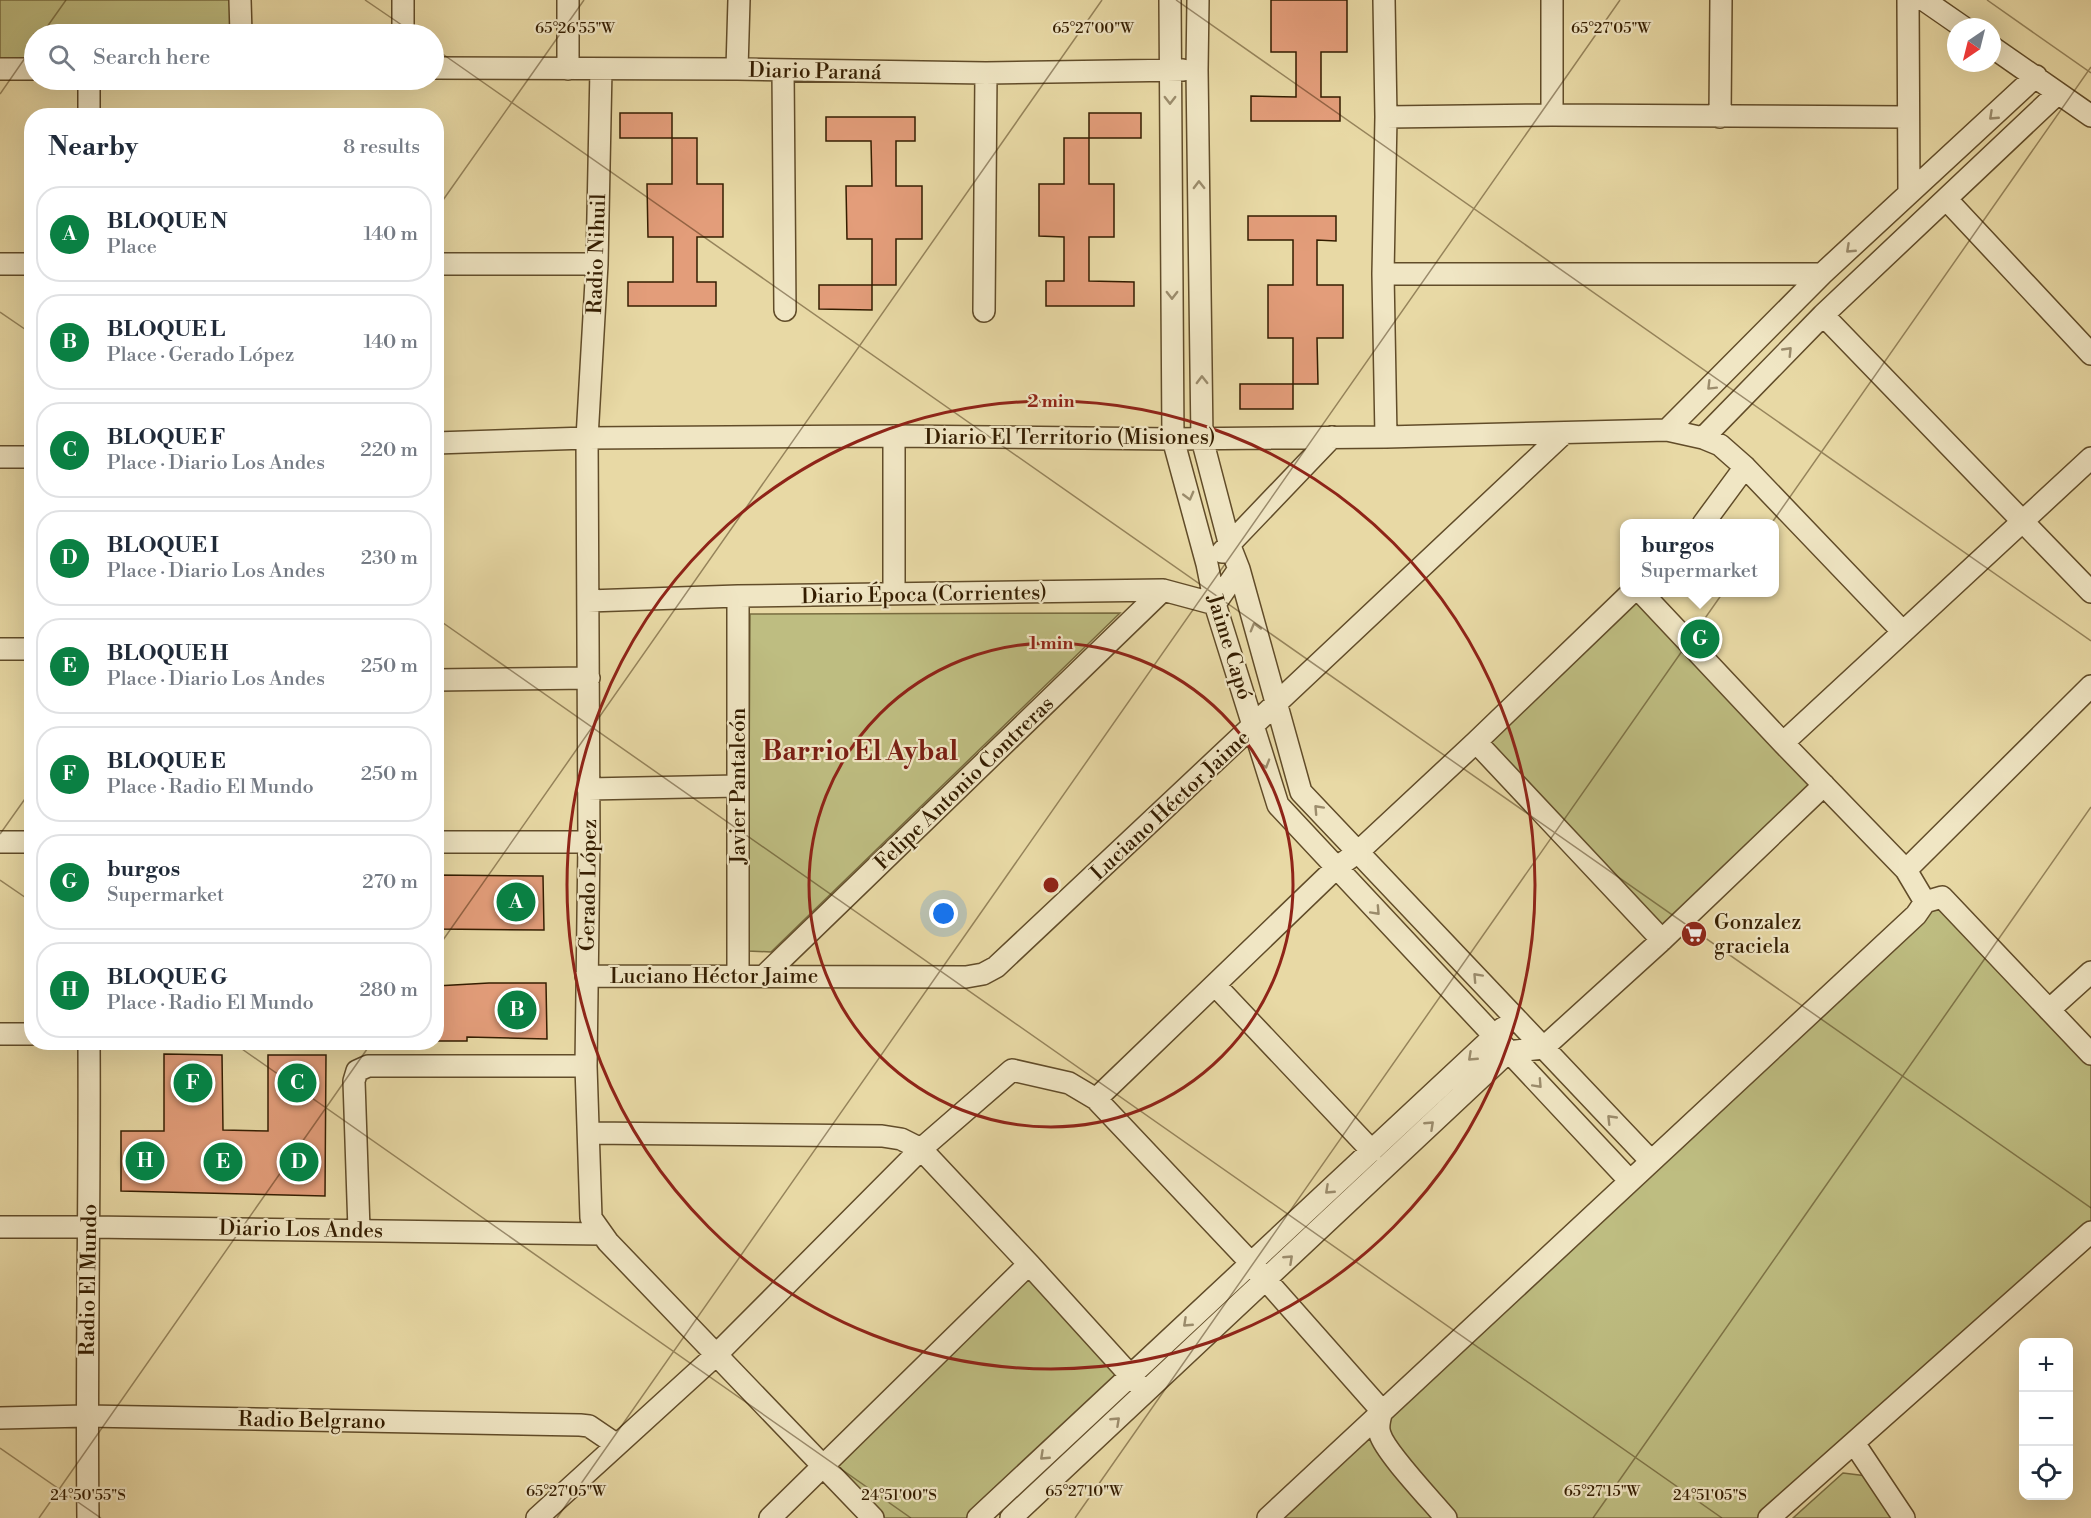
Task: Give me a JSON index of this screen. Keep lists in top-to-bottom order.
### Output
{
  "streets": {
    "street": [
      "Diario Paraná",
      "Radio Nihuil",
      "Diario El Territorio (Misiones)",
      "Diario Época (Corrientes)",
      "Jaime Capó",
      "Felipe Antonio Contreras",
      "Javier Pantaleón",
      "Luciano Héctor Jaime",
      "Gerado López",
      "Diario Los Andes",
      "Radio El Mundo",
      "Radio Belgrano"
    ]
  },
  "crossings": [
    ["Diario Paraná", "Radio Nihuil"],
    ["Diario Paraná", "Jaime Capó"],
    ["Radio Nihuil", "Diario El Territorio (Misiones)"],
    ["Radio Nihuil", "Gerado López"],
    ["Diario El Territorio (Misiones)", "Jaime Capó"],
    ["Diario El Territorio (Misiones)", "Luciano Héctor Jaime"],
    ["Diario El Territorio (Misiones)", "Gerado López"],
    ["Diario Época (Corrientes)", "Jaime Capó"],
    ["Diario Época (Corrientes)", "Felipe Antonio Contreras"],
    ["Diario Época (Corrientes)", "Javier Pantaleón"],
    ["Diario Época (Corrientes)", "Gerado López"],
    ["Jaime Capó", "Luciano Héctor Jaime"],
    ["Felipe Antonio Contreras", "Luciano Héctor Jaime"],
    ["Javier Pantaleón", "Luciano Héctor Jaime"],
    ["Luciano Héctor Jaime", "Gerado López"],
    ["Gerado López", "Diario Los Andes"],
    ["Diario Los Andes", "Radio El Mundo"],
    ["Radio El Mundo", "Radio Belgrano"]
  ],
  "districts": ["Barrio El Aybal"],
  "places": {
    "supermarket": ["Gonzalez graciela"]
  },
  "north": "bottom left",
  "page": {
    "search": "Search here",
    "heading": ["Nearby", "8 results"],
    "list": [
      {
        "mark": "A",
        "name": "BLOQUE N",
        "note": "Place",
        "value": "140 m"
      },
      {
        "mark": "B",
        "name": "BLOQUE L",
        "note": "Place · Gerado López",
        "value": "140 m"
      },
      {
        "mark": "C",
        "name": "BLOQUE F",
        "note": "Place · Diario Los Andes",
        "value": "220 m"
      },
      {
        "mark": "D",
        "name": "BLOQUE I",
        "note": "Place · Diario Los Andes",
        "value": "230 m"
      },
      {
        "mark": "E",
        "name": "BLOQUE H",
        "note": "Place · Diario Los Andes",
        "value": "250 m"
      },
      {
        "mark": "F",
        "name": "BLOQUE E",
        "note": "Place · Radio El Mundo",
        "value": "250 m"
      },
      {
        "mark": "G",
        "name": "burgos",
        "note": "Supermarket",
        "value": "270 m"
      },
      {
        "mark": "H",
        "name": "BLOQUE G",
        "note": "Place · Radio El Mundo",
        "value": "280 m"
      }
    ],
    "popup": ["burgos", "Supermarket"],
    "pins": [
      "G",
      "A",
      "B",
      "C",
      "F",
      "H",
      "D",
      "E"
    ],
    "map_buttons": ["+", "−"]
  },
  "coordinates": [
    "65°26'55\"W",
    "65°27'00\"W",
    "65°27'05\"W",
    "65°27'10\"W",
    "65°27'15\"W",
    "24°50'55\"S",
    "24°51'00\"S",
    "24°51'05\"S"
  ],
  "rings": ["2 min", "1 min"]
}
